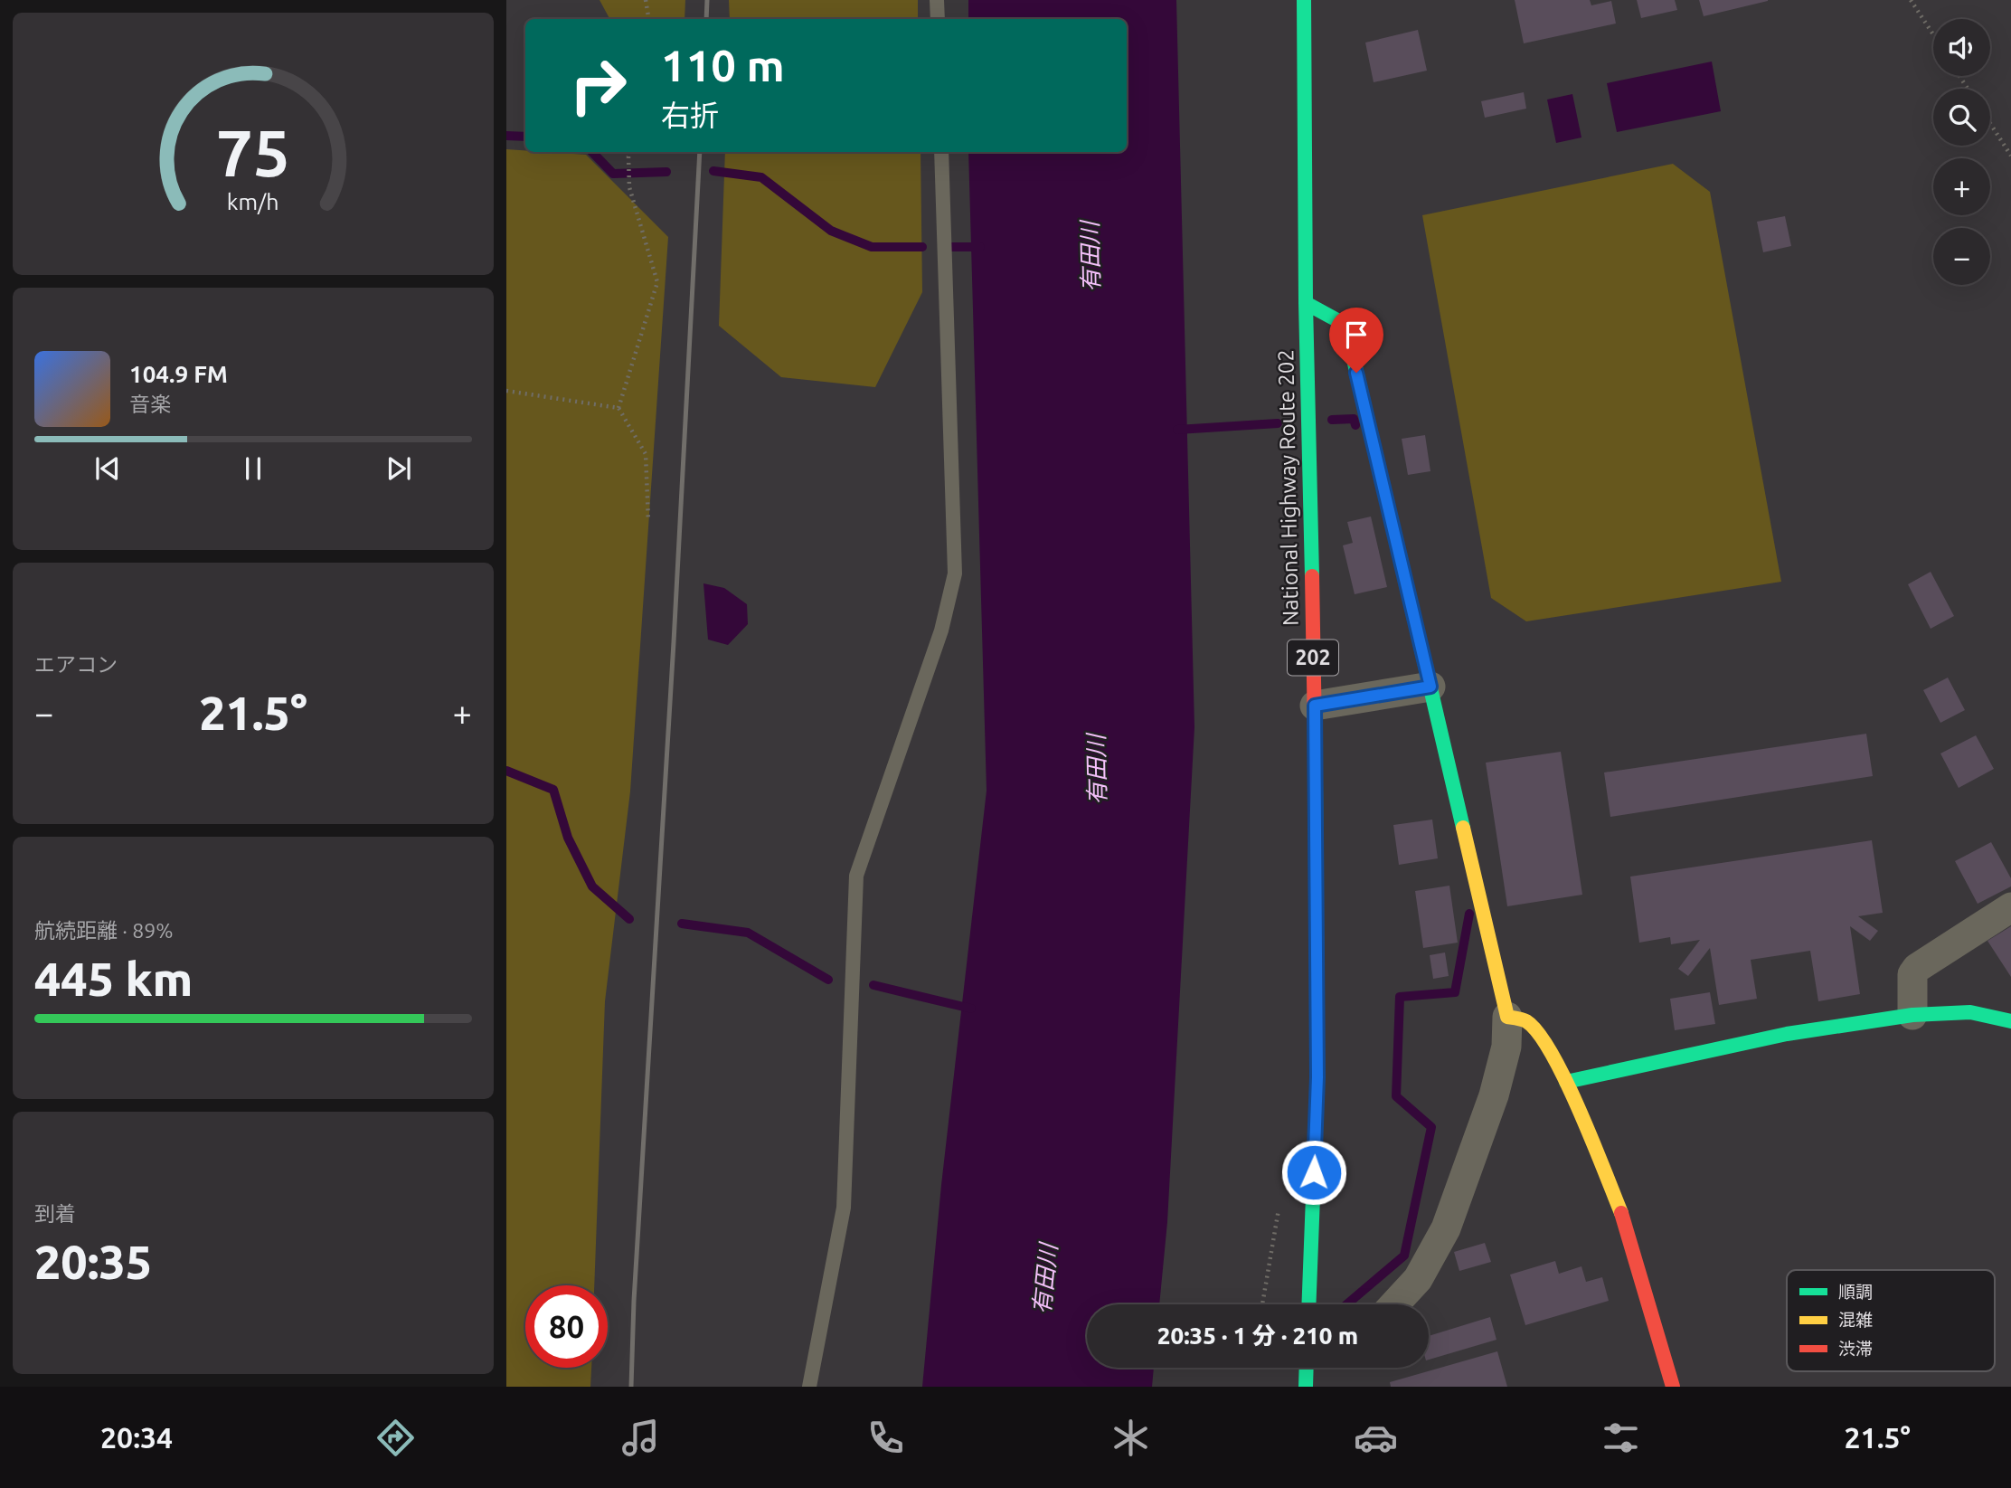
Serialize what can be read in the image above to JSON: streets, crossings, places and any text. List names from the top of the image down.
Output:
{
  "streets": {
    "main road": ["National Highway Route 202", "202"]
  },
  "water": ["有田川"],
  "legend": ["順調", "混雑", "渋滞"],
  "page": {
    "map_buttons": ["+", "−"],
    "turn": ["110 m", "右折"],
    "song": ["104.9 FM", "音楽"],
    "tile": [
      "エアコン",
      ["航続距離 · 89%", "445 km"],
      ["到着", "20:35"]
    ],
    "heat": ["−", "21.5°", "+"],
    "limit": "80",
    "trip": "20:35 · 1 分 · 210 m",
    "tabs": ["20:34", "21.5°"],
    "gauge": ["75", "km/h"]
  }
}
